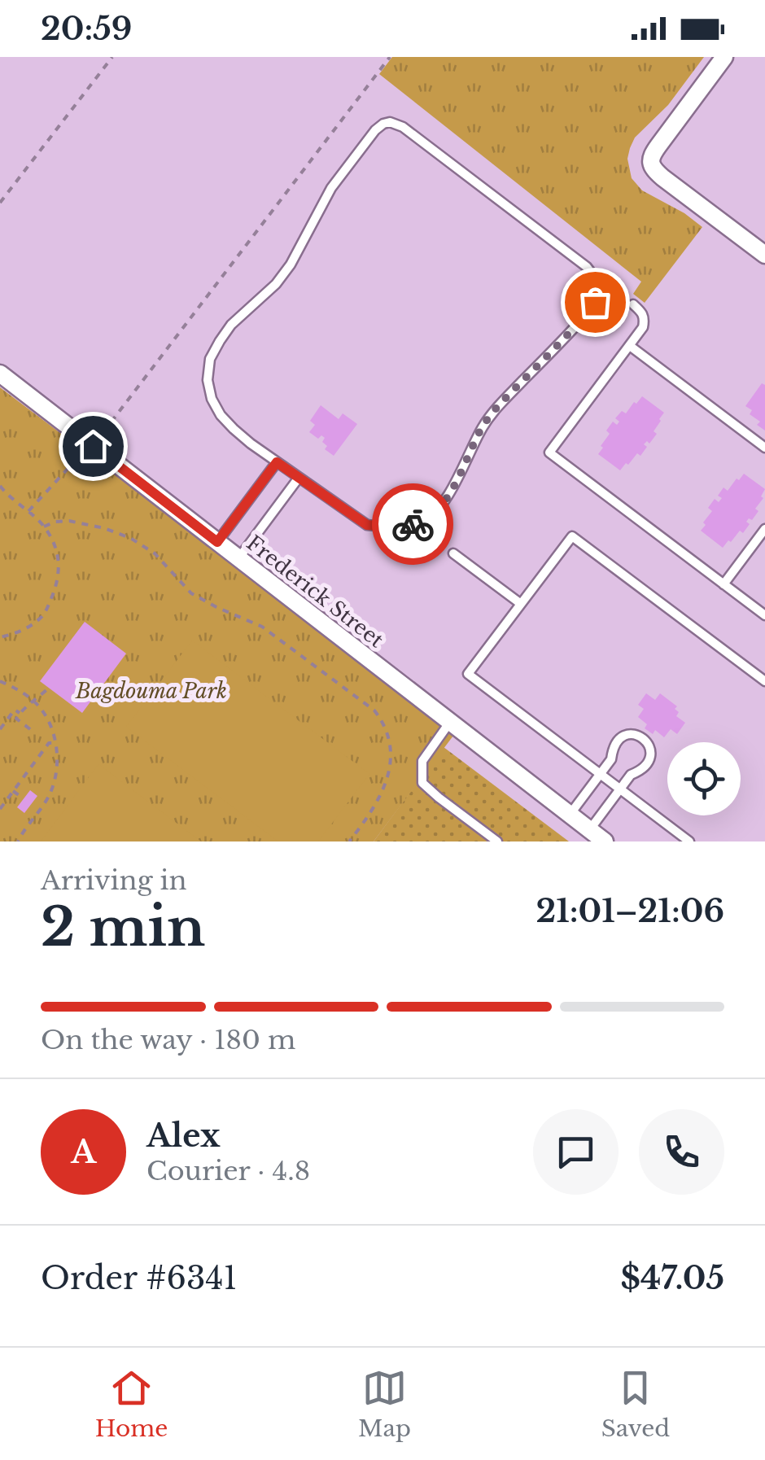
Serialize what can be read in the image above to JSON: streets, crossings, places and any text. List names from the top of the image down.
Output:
{
  "streets": {
    "street": ["Frederick Street"]
  },
  "parks": ["Bagdouma Park"],
  "page": {
    "status": "20:59",
    "heading": ["2 min", "Arriving in", "21:01–21:06"],
    "panel": [
      "Alex",
      "Courier · 4.8",
      "Order #6341",
      "$47.05"
    ],
    "bar": "On the way · 180 m",
    "round": "A",
    "tabs": ["Home", "Map", "Saved"]
  }
}
